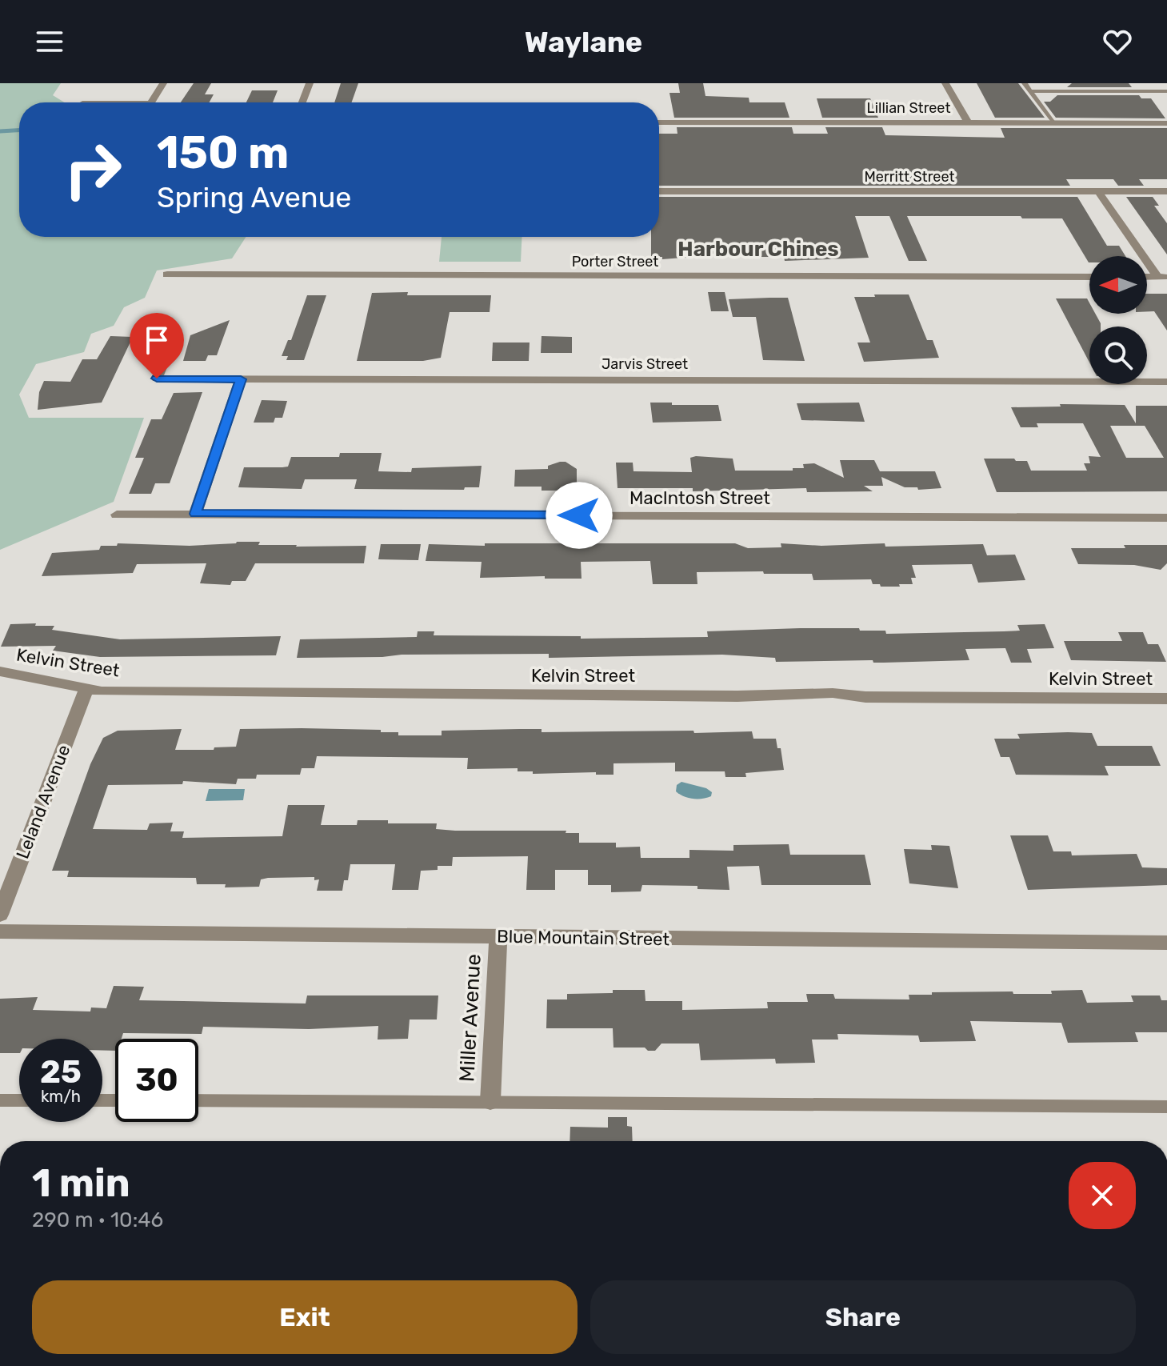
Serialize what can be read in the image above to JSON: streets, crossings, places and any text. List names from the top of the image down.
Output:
{
  "streets": {
    "street": [
      "Lillian Street",
      "Merritt Street",
      "Porter Street",
      "Jarvis Street",
      "MacIntosh Street",
      "Kelvin Street",
      "Leland Avenue",
      "Blue Mountain Street",
      "Miller Avenue"
    ]
  },
  "crossings": [
    ["Kelvin Street", "Leland Avenue"],
    ["Blue Mountain Street", "Miller Avenue"]
  ],
  "districts": ["Harbour Chines"],
  "north": "left",
  "page": {
    "header": "Waylane",
    "turn": ["150 m", "Spring Avenue"],
    "speed": "25 km/h",
    "limit": "30",
    "heading": ["1 min", "290 m · 10:46"],
    "buttons": ["Exit", "Share"]
  }
}
